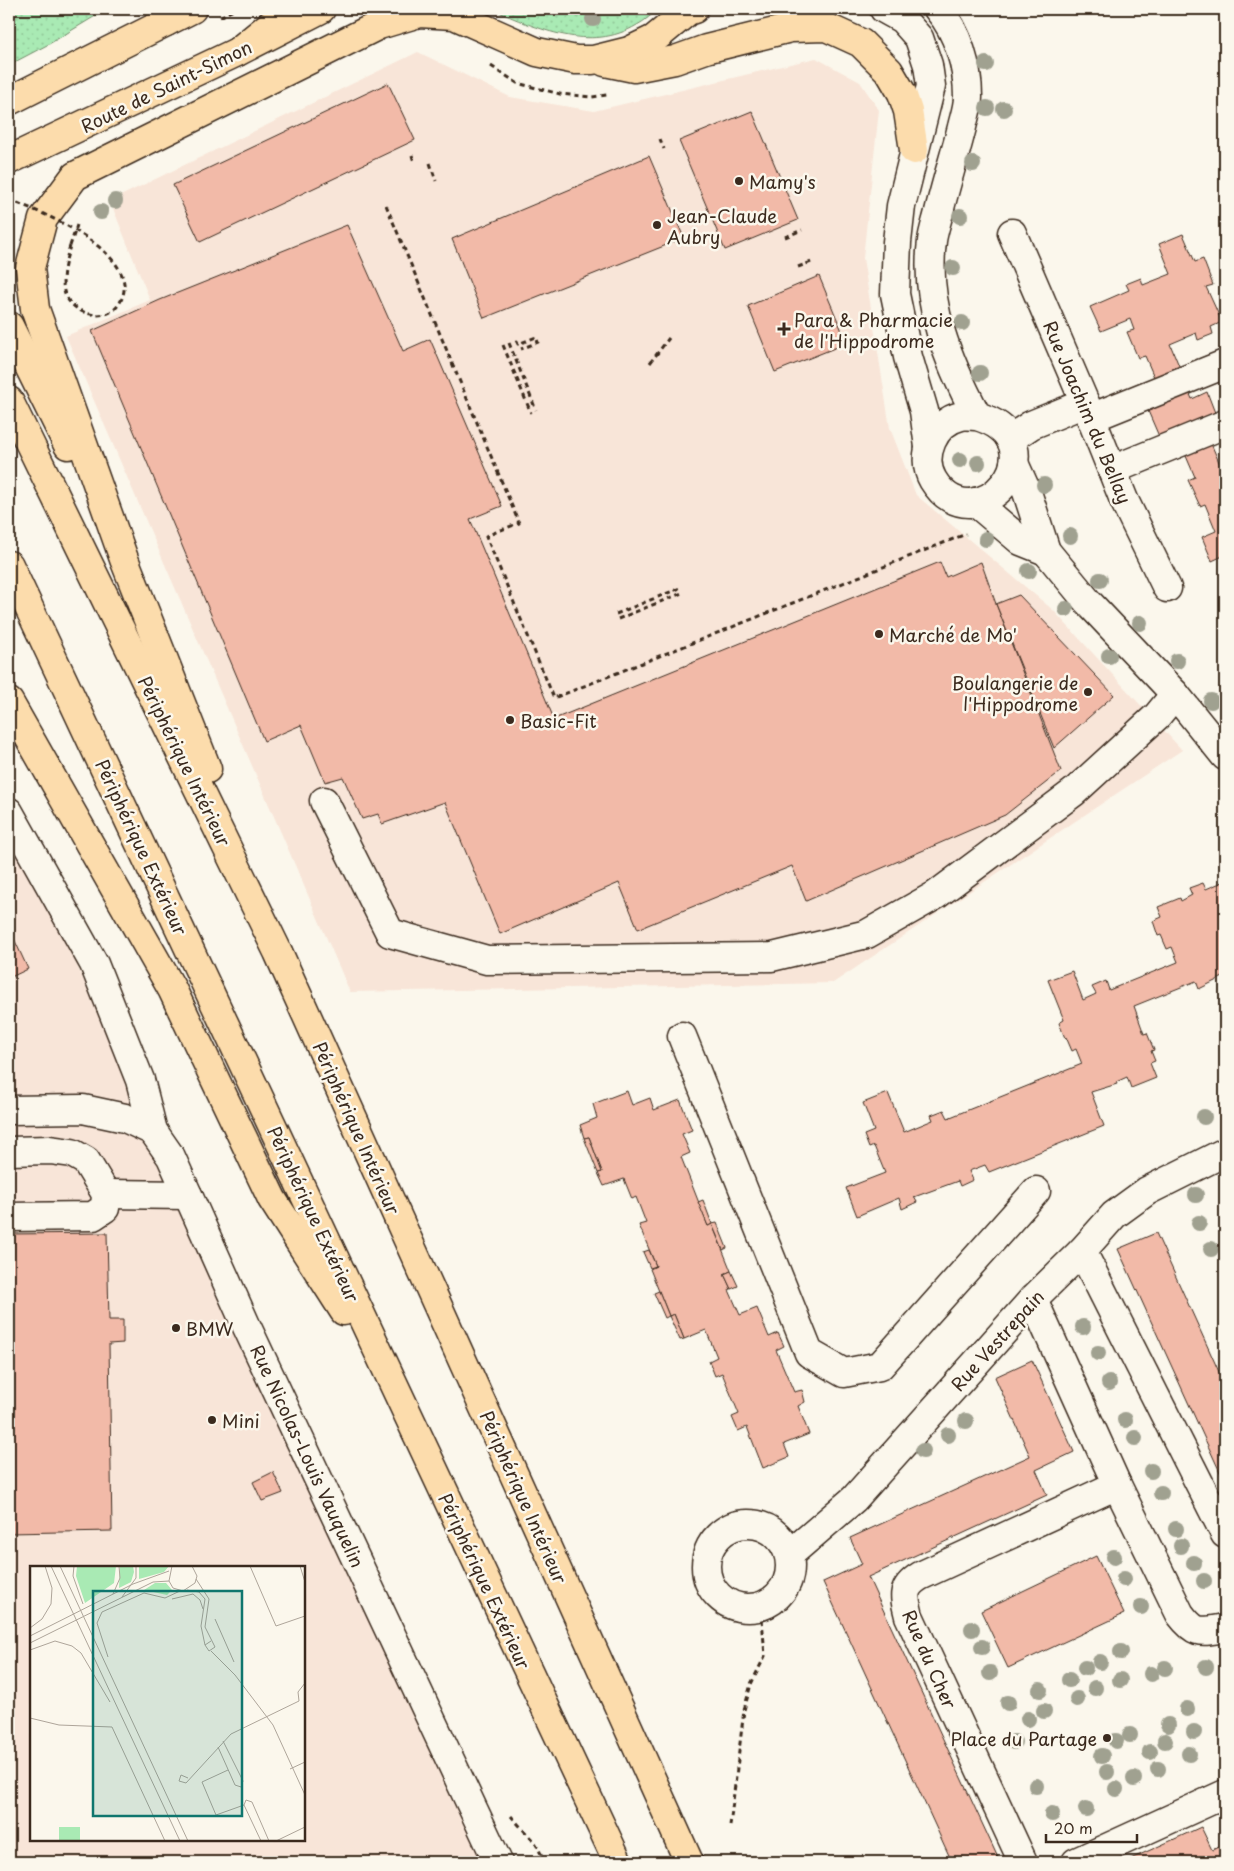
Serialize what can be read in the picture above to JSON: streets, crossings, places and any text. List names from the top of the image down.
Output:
{
  "streets": {
    "main road": ["Route de Saint-Simon", "Périphérique Intérieur", "Périphérique Extérieur"],
    "street": [
      "Rue Joachim du Bellay",
      "Rue Vestrepain",
      "Rue Nicolas-Louis Vauquelin",
      "Rue du Cher"
    ]
  },
  "places": {
    "other": [
      "Mamy's",
      "Jean-Claude Aubry",
      "Marché de Mo'",
      "Boulangerie de l'Hippodrome",
      "Basic-Fit",
      "BMW",
      "Mini",
      "Place du Partage"
    ],
    "health": ["Para & Pharmacie de l'Hippodrome"]
  },
  "scale_bar": "20 m"
}
